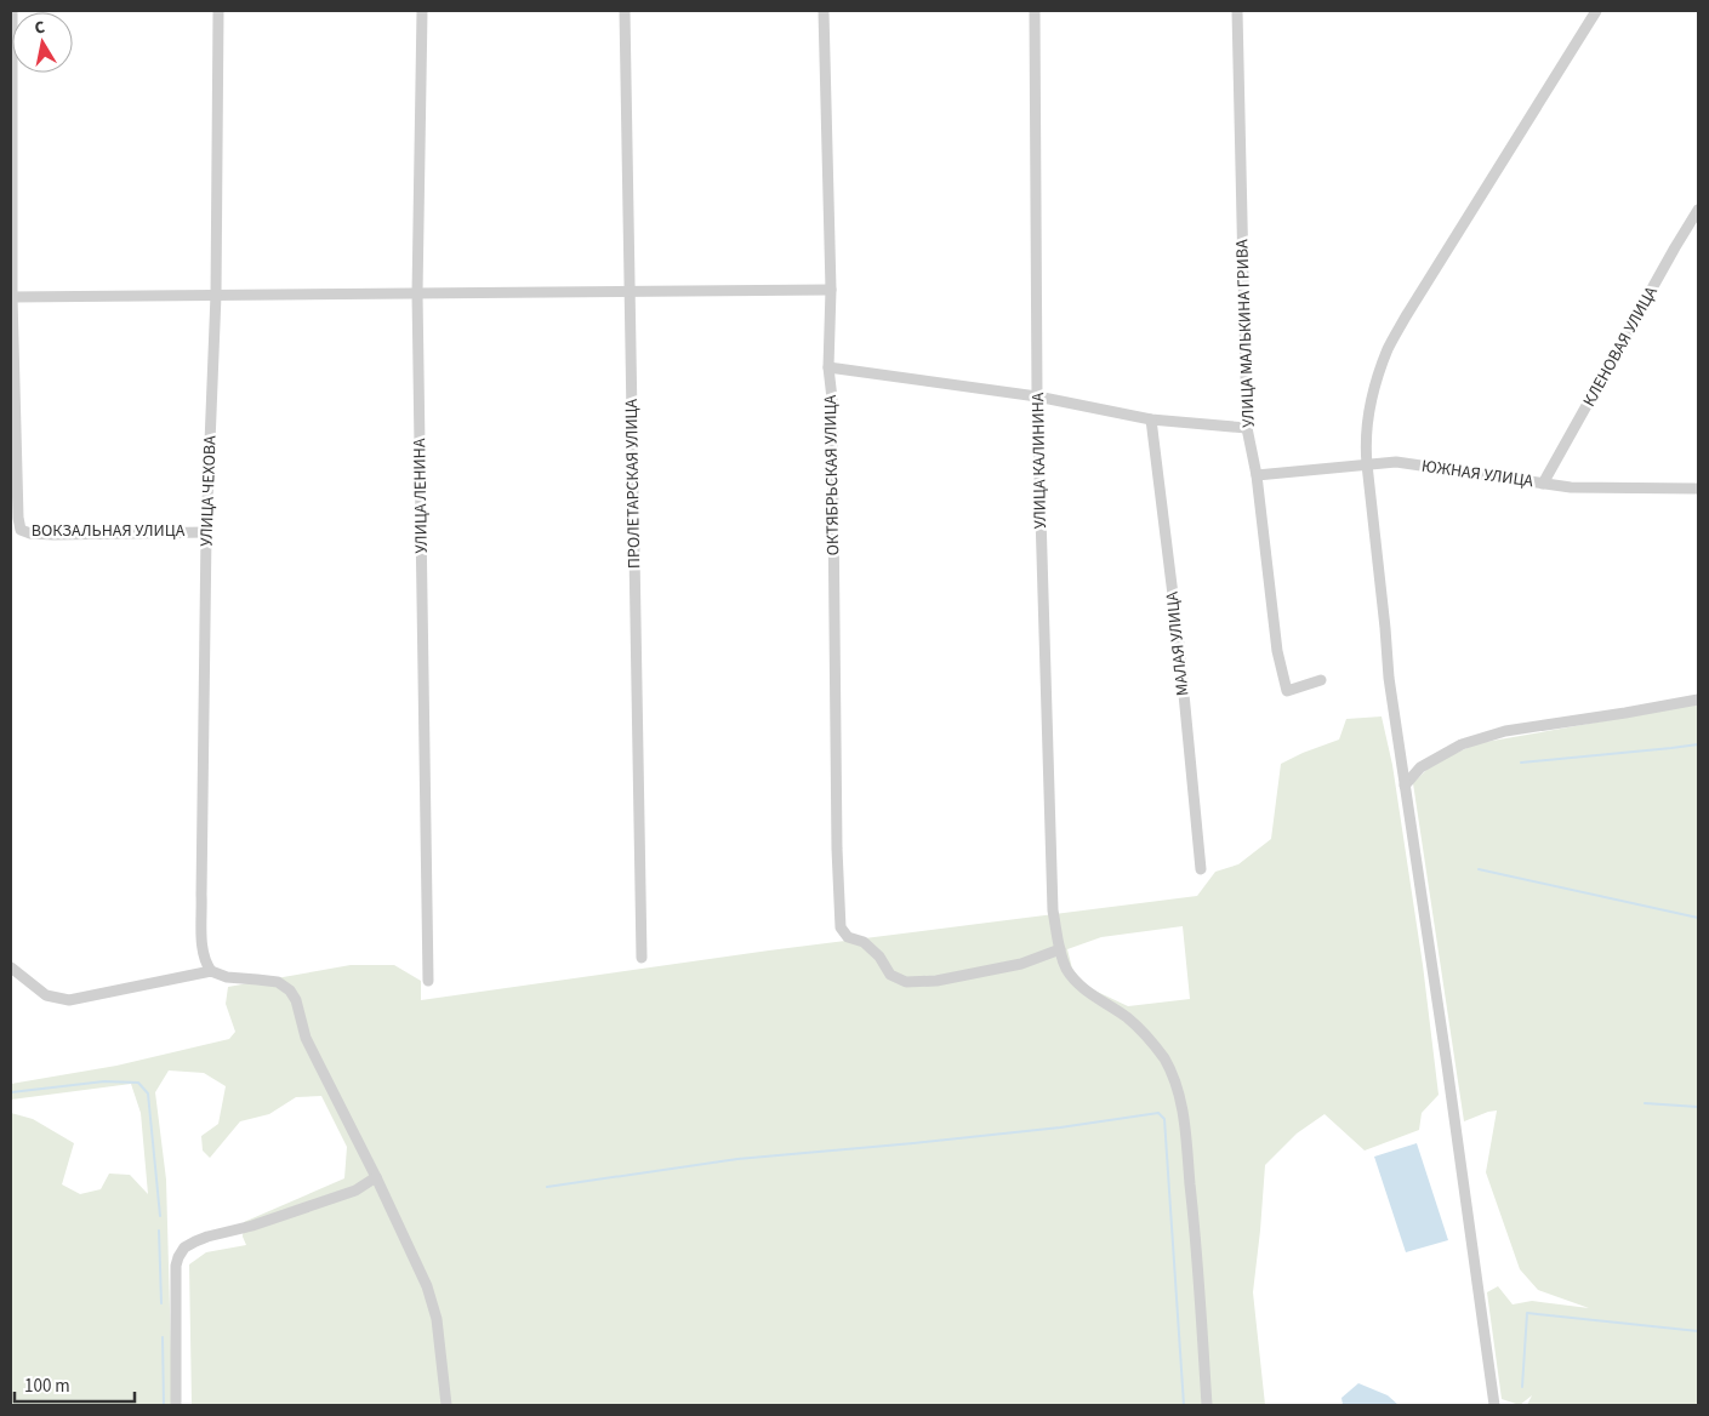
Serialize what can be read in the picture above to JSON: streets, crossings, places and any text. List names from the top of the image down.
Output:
{
  "streets": {
    "street": [
      "УЛИЦА МАЛЬКИНА ГРИВА",
      "КЛЕНОВАЯ УЛИЦА",
      "УЛИЦА КАЛИНИНА",
      "ЮЖНАЯ УЛИЦА",
      "ОКТЯБРЬСКАЯ УЛИЦА",
      "ПРОЛЕТАРСКАЯ УЛИЦА",
      "УЛИЦА ЧЕХОВА",
      "УЛИЦА ЛЕНИНА",
      "ВОКЗАЛЬНАЯ УЛИЦА",
      "МАЛАЯ УЛИЦА"
    ]
  },
  "crossings": [
    ["УЛИЦА МАЛЬКИНА ГРИВА", "ЮЖНАЯ УЛИЦА"],
    ["КЛЕНОВАЯ УЛИЦА", "ЮЖНАЯ УЛИЦА"],
    ["УЛИЦА КАЛИНИНА", "ОКТЯБРЬСКАЯ УЛИЦА"],
    ["УЛИЦА ЧЕХОВА", "ВОКЗАЛЬНАЯ УЛИЦА"]
  ],
  "scale_bar": "100 m",
  "north": "top"
}
